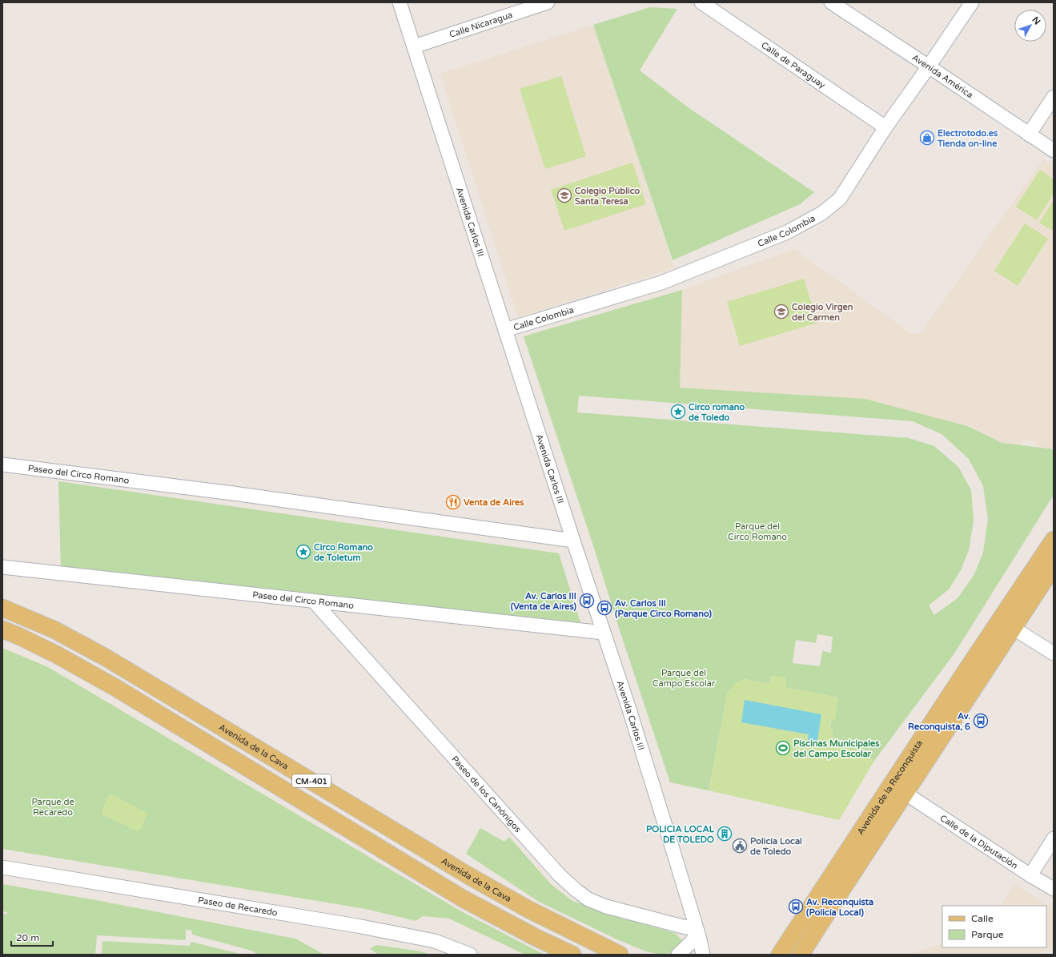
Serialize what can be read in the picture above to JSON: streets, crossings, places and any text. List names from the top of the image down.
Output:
{
  "streets": {
    "main road": ["Avenida de la Cava", "CM-401", "Avenida de la Reconquista"],
    "street": [
      "Calle Nicaragua",
      "Calle de Paraguay",
      "Avenida América",
      "Avenida Carlos III",
      "Calle Colombia",
      "Paseo del Circo Romano",
      "Paseo de los Canónigos",
      "Calle de la Diputación",
      "Paseo de Recaredo"
    ]
  },
  "crossings": [
    ["Calle Nicaragua", "Avenida Carlos III"],
    ["Calle de Paraguay", "Calle Colombia"],
    ["Avenida América", "Calle Colombia"],
    ["Avenida Carlos III", "Calle Colombia"],
    ["Avenida Carlos III", "Paseo del Circo Romano"],
    ["Avenida Carlos III", "Paseo de los Canónigos"],
    ["Paseo del Circo Romano", "Paseo de los Canónigos"],
    ["Avenida de la Reconquista", "Calle de la Diputación"]
  ],
  "parks": ["Parque del Circo Romano", "Parque del Campo Escolar", "Parque de Recaredo"],
  "places": {
    "shop": ["Electrotodo.es Tienda on-line"],
    "school or university": ["Colegio Público Santa Teresa", "Colegio Virgen del Carmen"],
    "place": ["Circo romano de Toledo", "Circo Romano de Toletum"],
    "restaurant": ["Venta de Aires"],
    "bus stop": [
      "Av. Carlos III (Venta de Aires)",
      "Av. Carlos III (Parque Circo Romano)",
      "Av. Reconquista, 6",
      "Av. Reconquista (Policía Local)"
    ],
    "sports": ["Piscinas Municipales del Campo Escolar"],
    "building": ["POLICIA LOCAL DE TOLEDO"],
    "public building": ["Policía Local de Toledo"]
  },
  "legend": ["Calle", "Parque"],
  "scale_bar": "20 m",
  "north": "top right"
}
